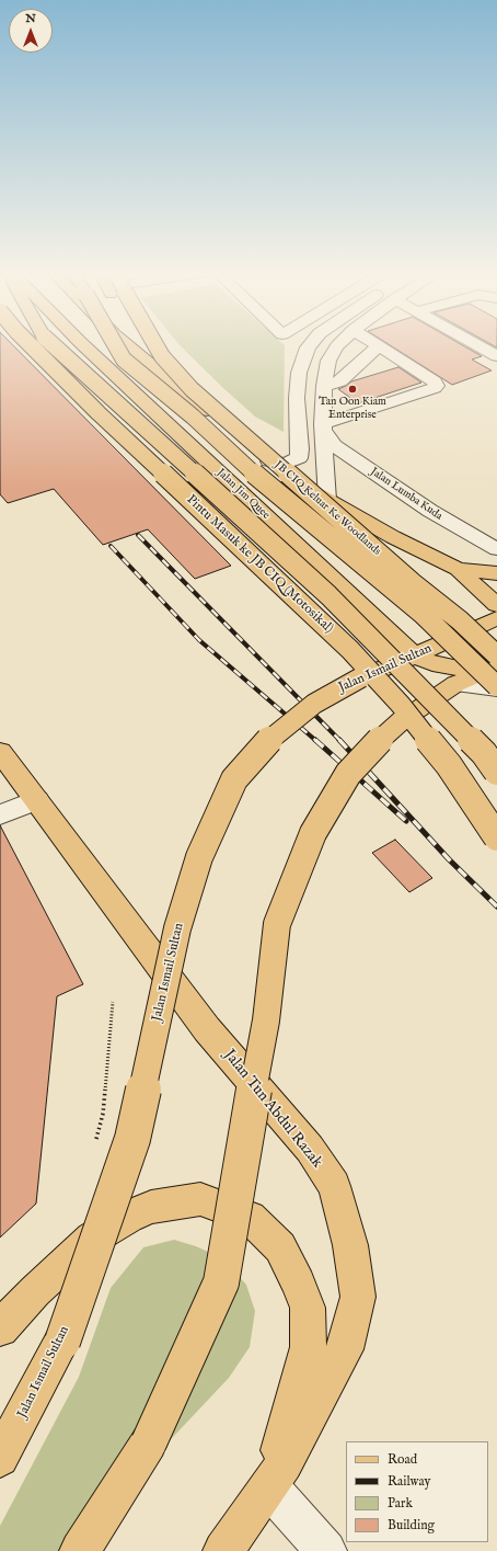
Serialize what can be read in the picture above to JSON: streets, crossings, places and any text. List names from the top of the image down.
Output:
{
  "streets": {
    "main road": [
      "Jalan Jim Quee",
      "JB CIQ Keluar Ke Woodlands",
      "Pintu Masuk ke JB CIQ (Motosikal)",
      "Jalan Ismail Sultan",
      "Jalan Tun Abdul Razak"
    ],
    "street": ["Jalan Lumba Kuda"]
  },
  "crossings": [
    ["Jalan Jim Quee", "Jalan Ismail Sultan"]
  ],
  "places": ["Tan Oon Kiam Enterprise"],
  "legend": [
    "Road",
    "Railway",
    "Park",
    "Building"
  ],
  "north": "top"
}
